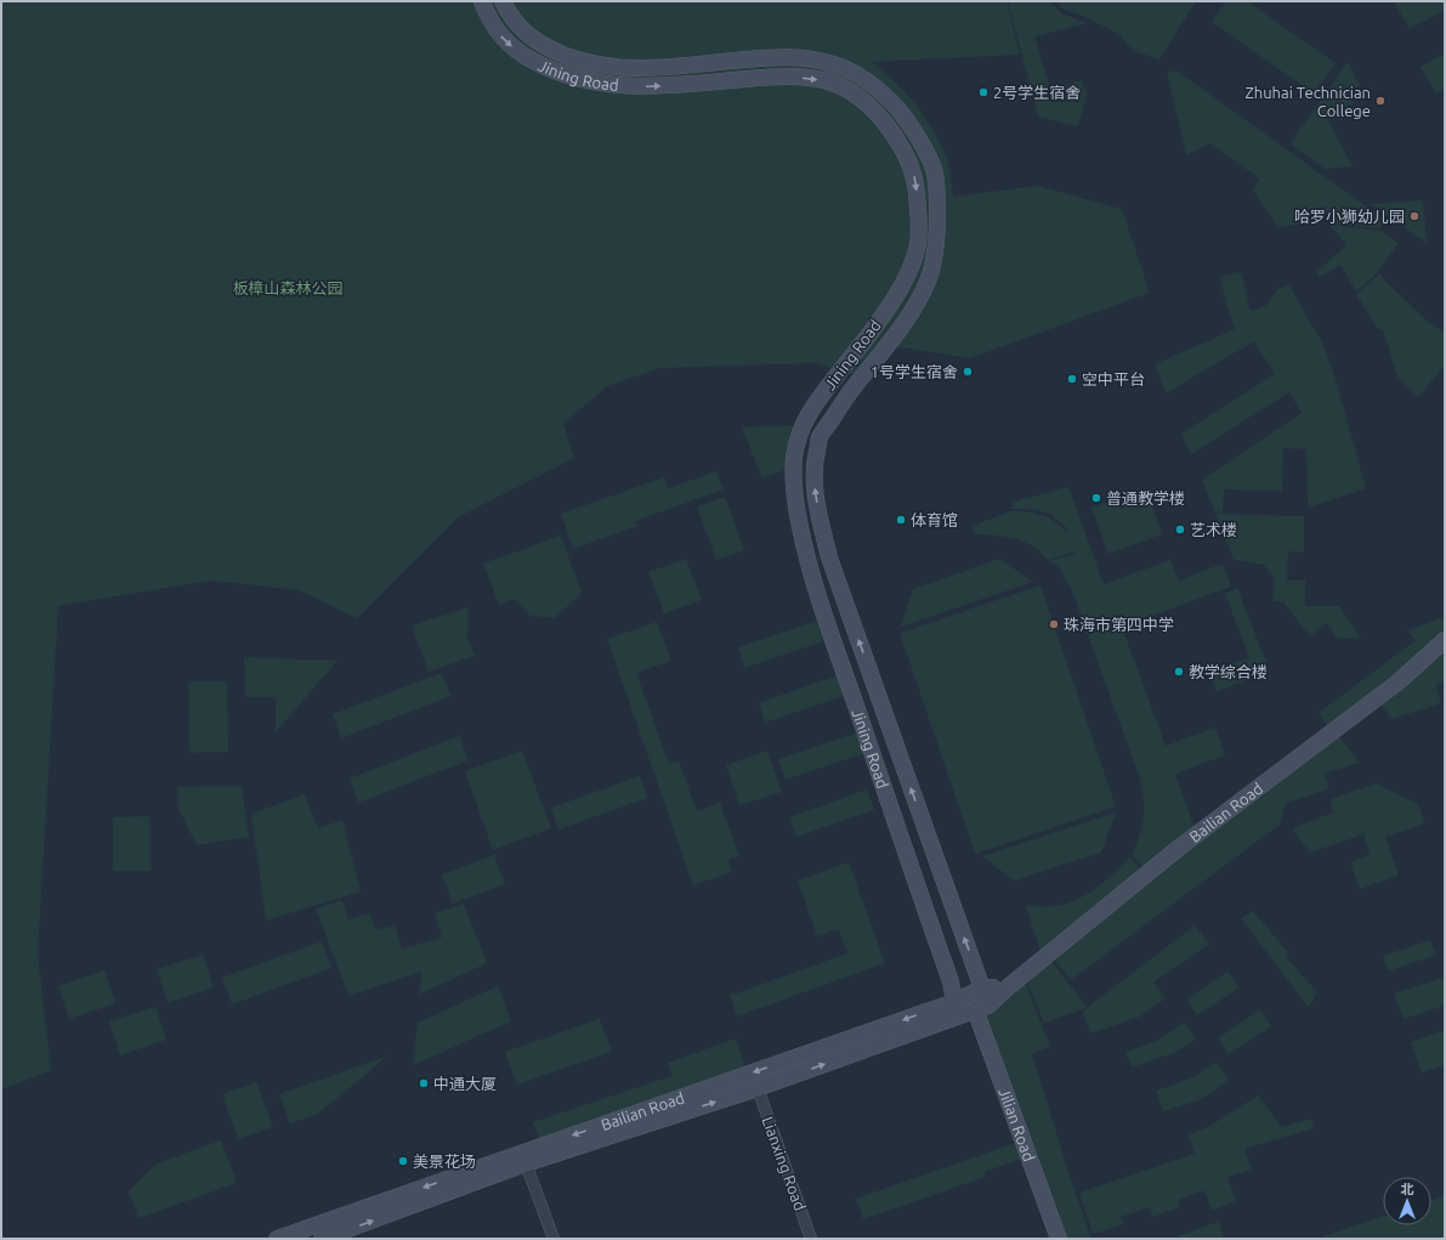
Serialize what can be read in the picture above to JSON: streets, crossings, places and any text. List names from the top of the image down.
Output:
{
  "streets": {
    "main road": ["Jining Road", "Bailian Road", "Jilian Road"],
    "street": ["Lianxing Road"]
  },
  "crossings": [
    ["Jining Road", "Bailian Road"],
    ["Bailian Road", "Jilian Road"],
    ["Bailian Road", "Lianxing Road"]
  ],
  "parks": ["板樟山森林公园"],
  "places": [
    "2号学生宿舍",
    "Zhuhai Technician College",
    "哈罗小狮幼儿园",
    "1号学生宿舍",
    "空中平台",
    "普通教学楼",
    "体育馆",
    "艺术楼",
    "珠海市第四中学",
    "教学综合楼",
    "中通大厦",
    "美景花场"
  ],
  "north": "top"
}
